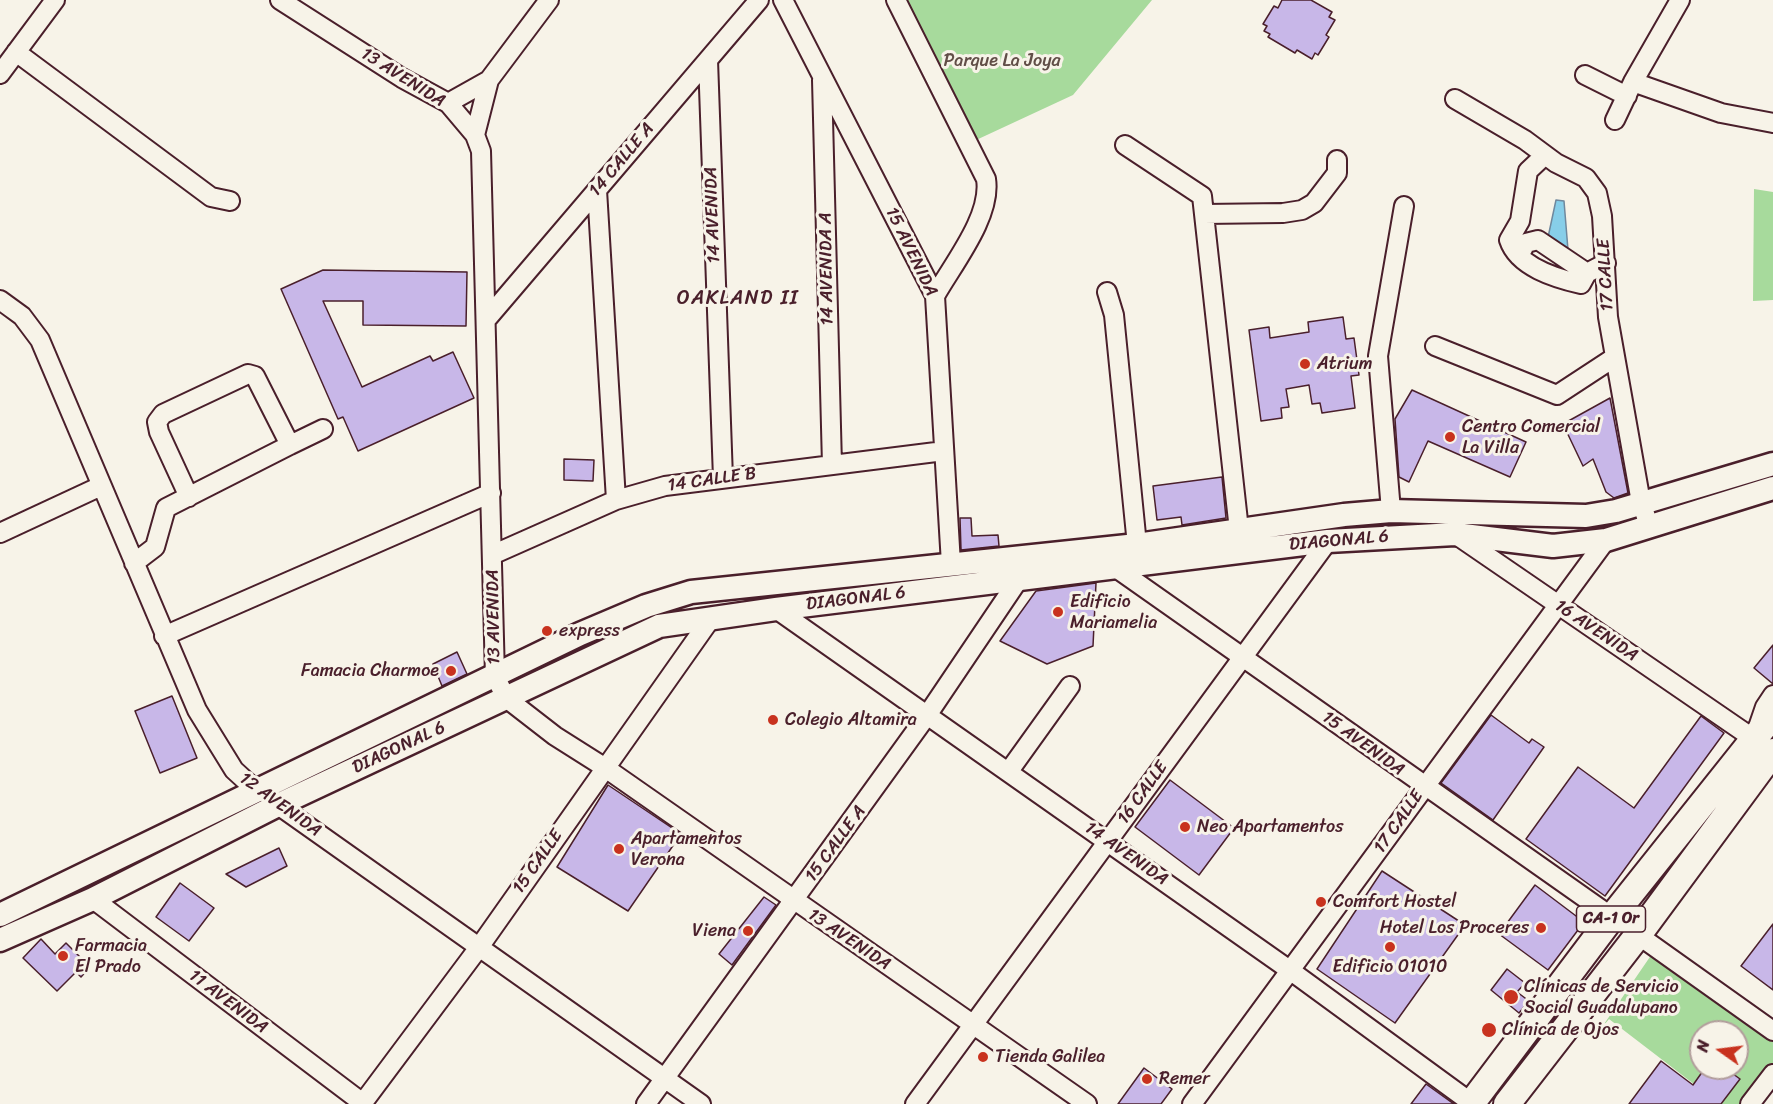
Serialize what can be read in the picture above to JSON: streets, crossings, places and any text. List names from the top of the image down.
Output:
{
  "streets": {
    "highway": ["CA-1 Or"],
    "main road": ["DIAGONAL 6", "12 AVENIDA"],
    "street": [
      "13 AVENIDA",
      "14 CALLE A",
      "14 AVENIDA",
      "15 AVENIDA",
      "14 AVENIDA A",
      "17 CALLE",
      "14 CALLE B",
      "16 AVENIDA",
      "16 CALLE",
      "15 CALLE A",
      "15 CALLE",
      "11 AVENIDA"
    ]
  },
  "crossings": [
    ["13 AVENIDA", "14 CALLE A"],
    ["13 AVENIDA", "14 CALLE B"],
    ["13 AVENIDA", "DIAGONAL 6"],
    ["13 AVENIDA", "16 CALLE"],
    ["13 AVENIDA", "15 CALLE A"],
    ["13 AVENIDA", "15 CALLE"],
    ["14 CALLE A", "14 AVENIDA"],
    ["14 AVENIDA", "17 CALLE"],
    ["14 AVENIDA", "14 CALLE B"],
    ["14 AVENIDA", "DIAGONAL 6"],
    ["14 AVENIDA", "16 CALLE"],
    ["14 AVENIDA", "15 CALLE A"],
    ["14 AVENIDA", "CA-1 Or"],
    ["15 AVENIDA", "14 AVENIDA A"],
    ["15 AVENIDA", "17 CALLE"],
    ["15 AVENIDA", "14 CALLE B"],
    ["15 AVENIDA", "DIAGONAL 6"],
    ["15 AVENIDA", "16 CALLE"],
    ["15 AVENIDA", "CA-1 Or"],
    ["14 AVENIDA A", "14 CALLE B"],
    ["17 CALLE", "DIAGONAL 6"],
    ["17 CALLE", "16 AVENIDA"],
    ["DIAGONAL 6", "16 AVENIDA"],
    ["DIAGONAL 6", "16 CALLE"],
    ["DIAGONAL 6", "12 AVENIDA"],
    ["DIAGONAL 6", "15 CALLE A"],
    ["DIAGONAL 6", "15 CALLE"],
    ["DIAGONAL 6", "11 AVENIDA"],
    ["16 AVENIDA", "CA-1 Or"],
    ["12 AVENIDA", "15 CALLE A"],
    ["12 AVENIDA", "15 CALLE"],
    ["15 CALLE", "11 AVENIDA"]
  ],
  "districts": ["OAKLAND II"],
  "parks": ["Parque La Joya"],
  "places": [
    "Atrium",
    "Centro Comercial La Villa",
    "Edificio Mariamelia",
    "express",
    "Famacia Charmoe",
    "Colegio Altamira",
    "Neo Apartamentos",
    "Apartamentos Verona",
    "Comfort Hostel",
    "Hotel Los Proceres",
    "Viena",
    "Edificio 01010",
    "Farmacia El Prado",
    "Clínicas de Servicio Social Guadalupano",
    "Clínica de Ojos",
    "Tienda Galilea",
    "Remer"
  ],
  "north": "left"
}
